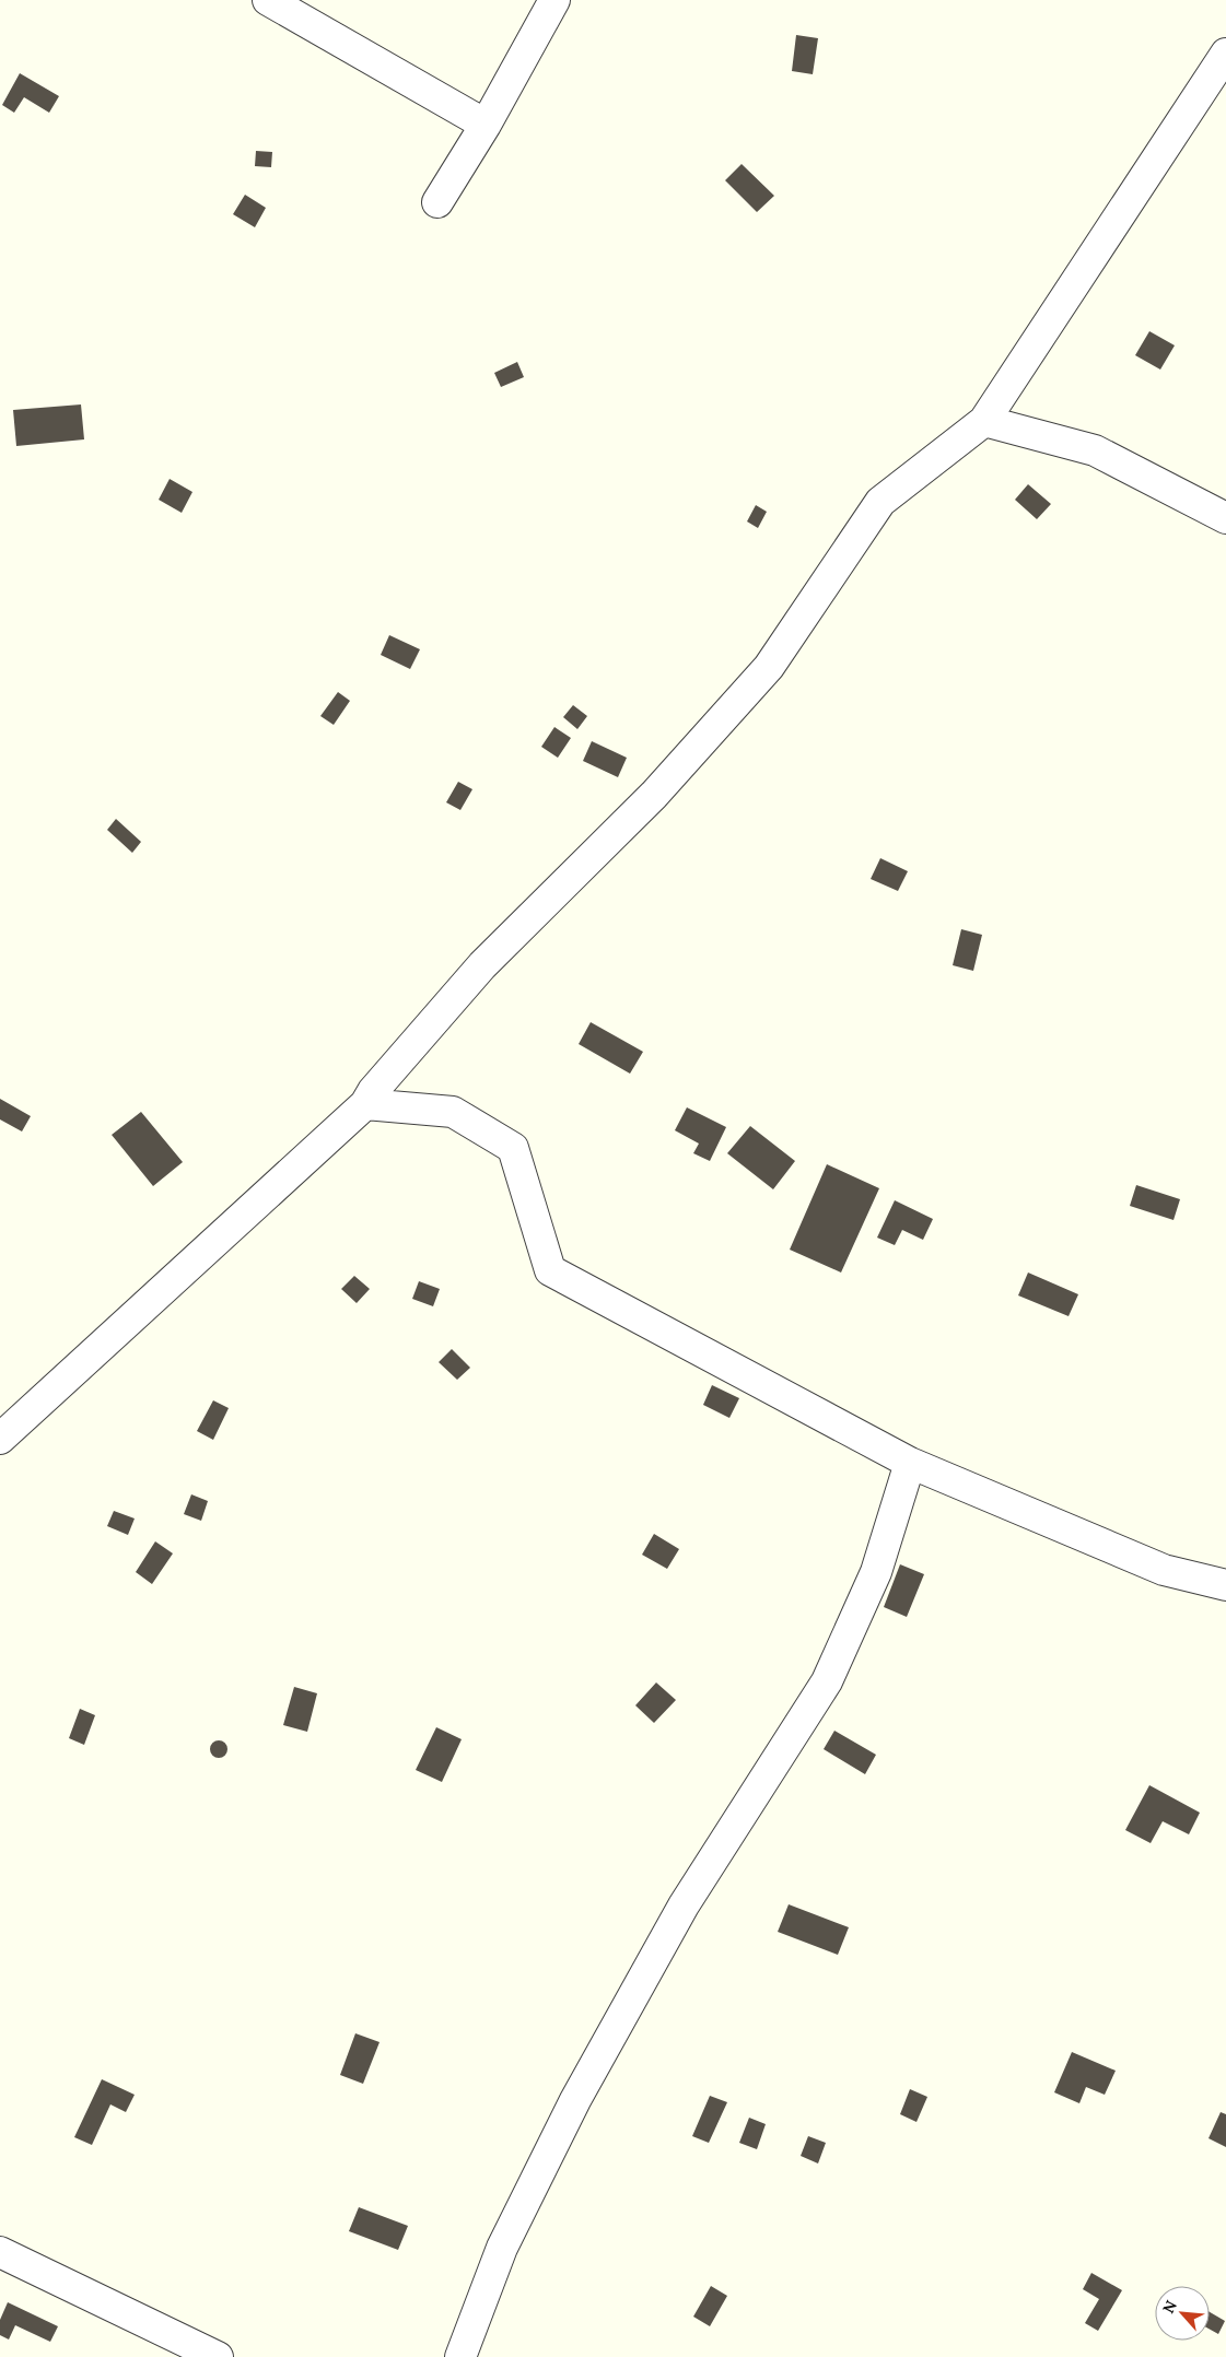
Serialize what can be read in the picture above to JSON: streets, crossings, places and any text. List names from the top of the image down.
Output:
{
  "north": "top left"
}
